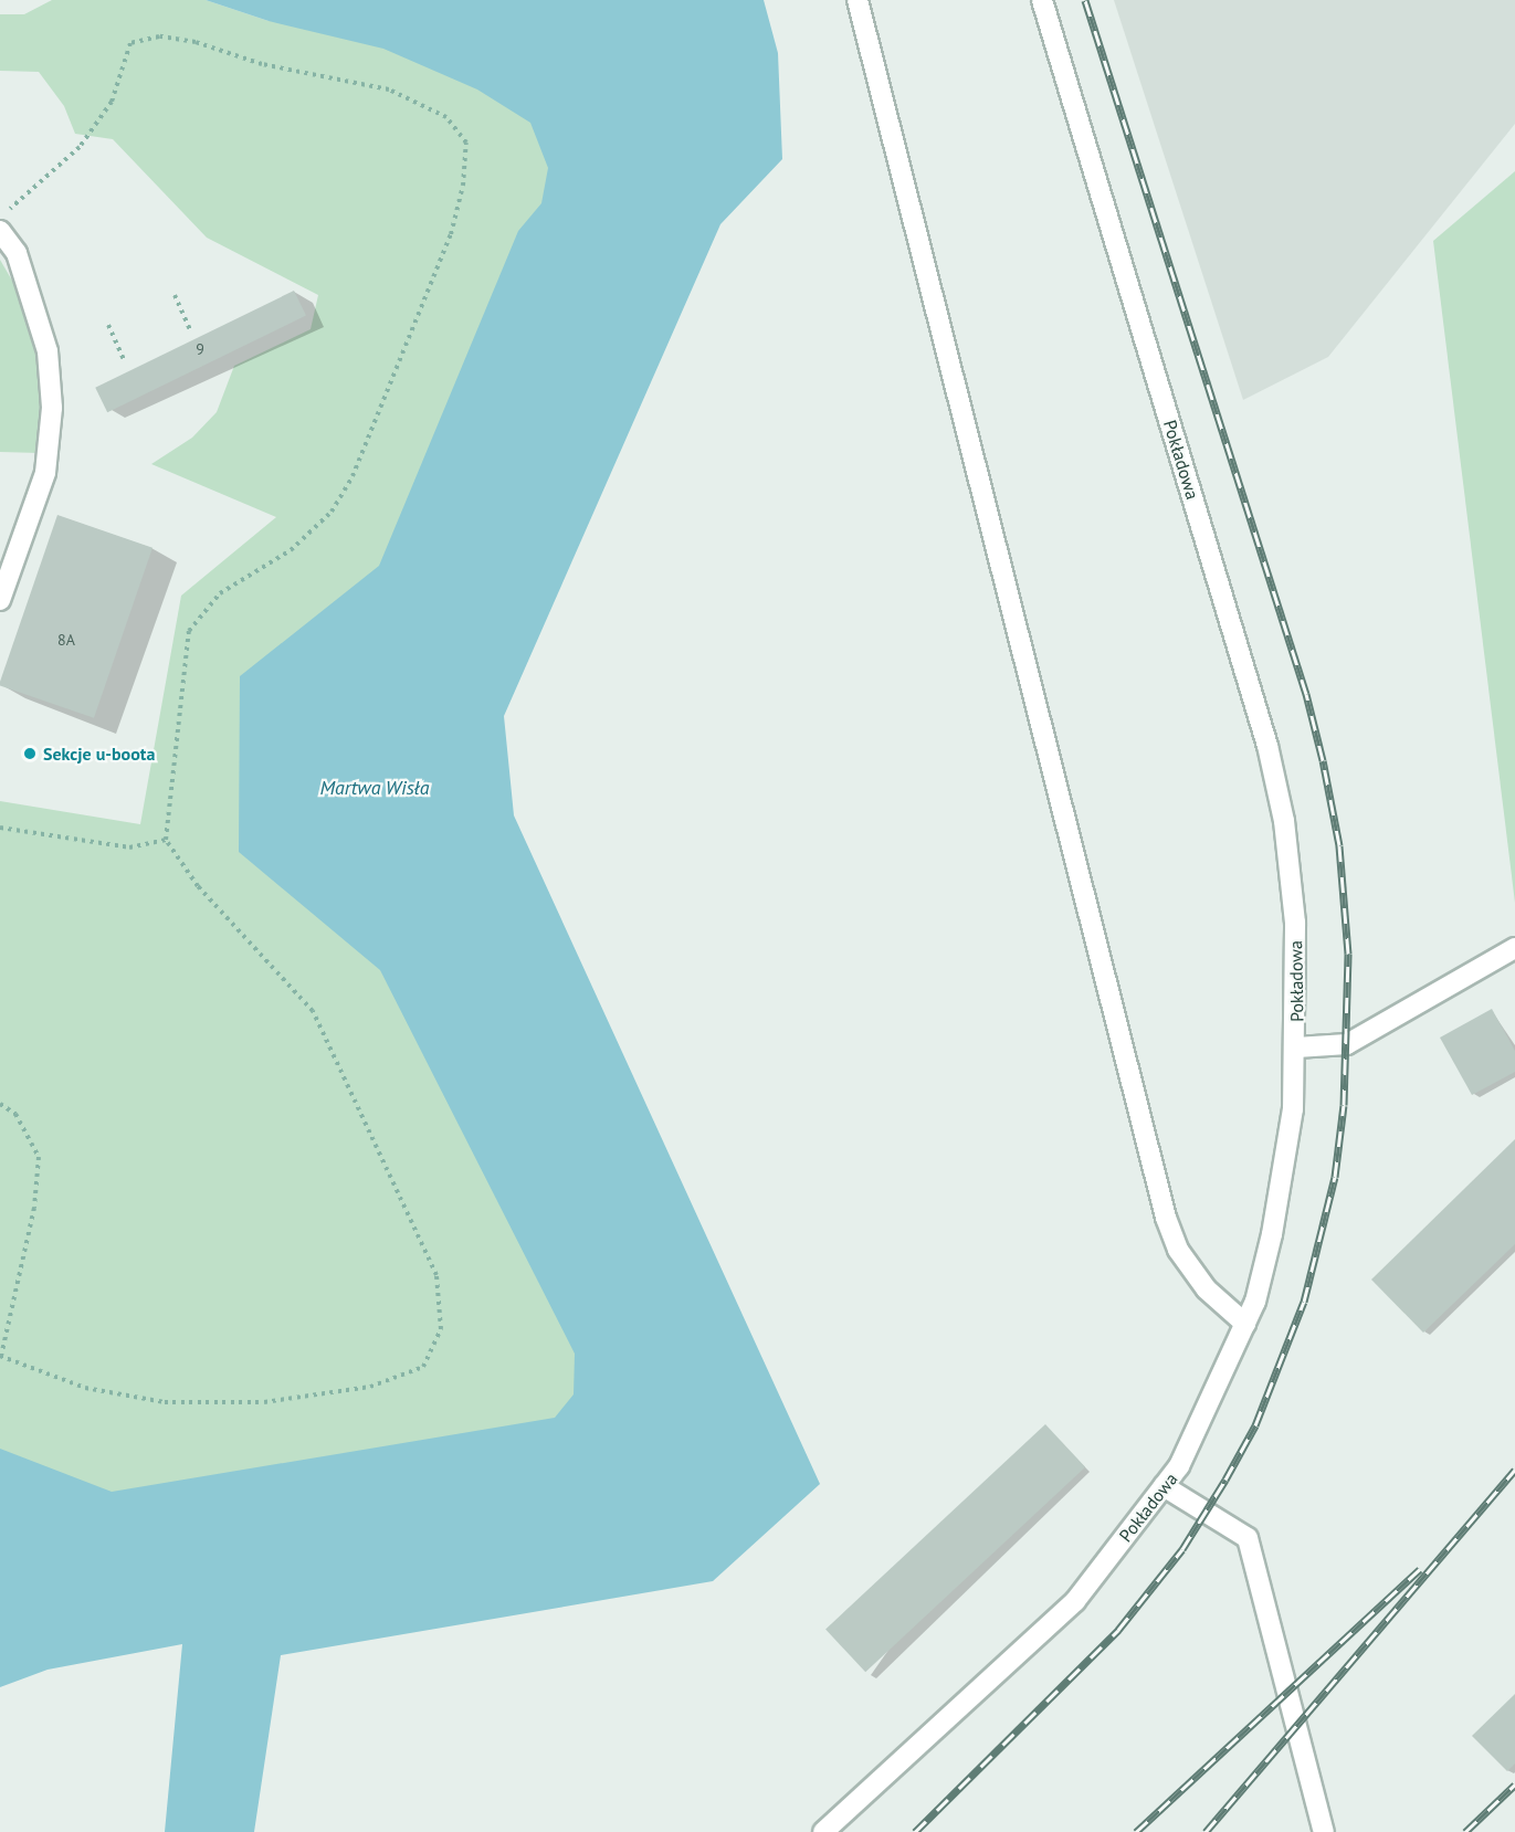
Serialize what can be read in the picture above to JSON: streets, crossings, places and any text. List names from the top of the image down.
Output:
{
  "streets": {
    "street": ["Pokładowa"]
  },
  "water": ["Martwa Wisła"],
  "places": ["Sekcje u-boota"],
  "house_numbers": ["9", "8A"]
}
